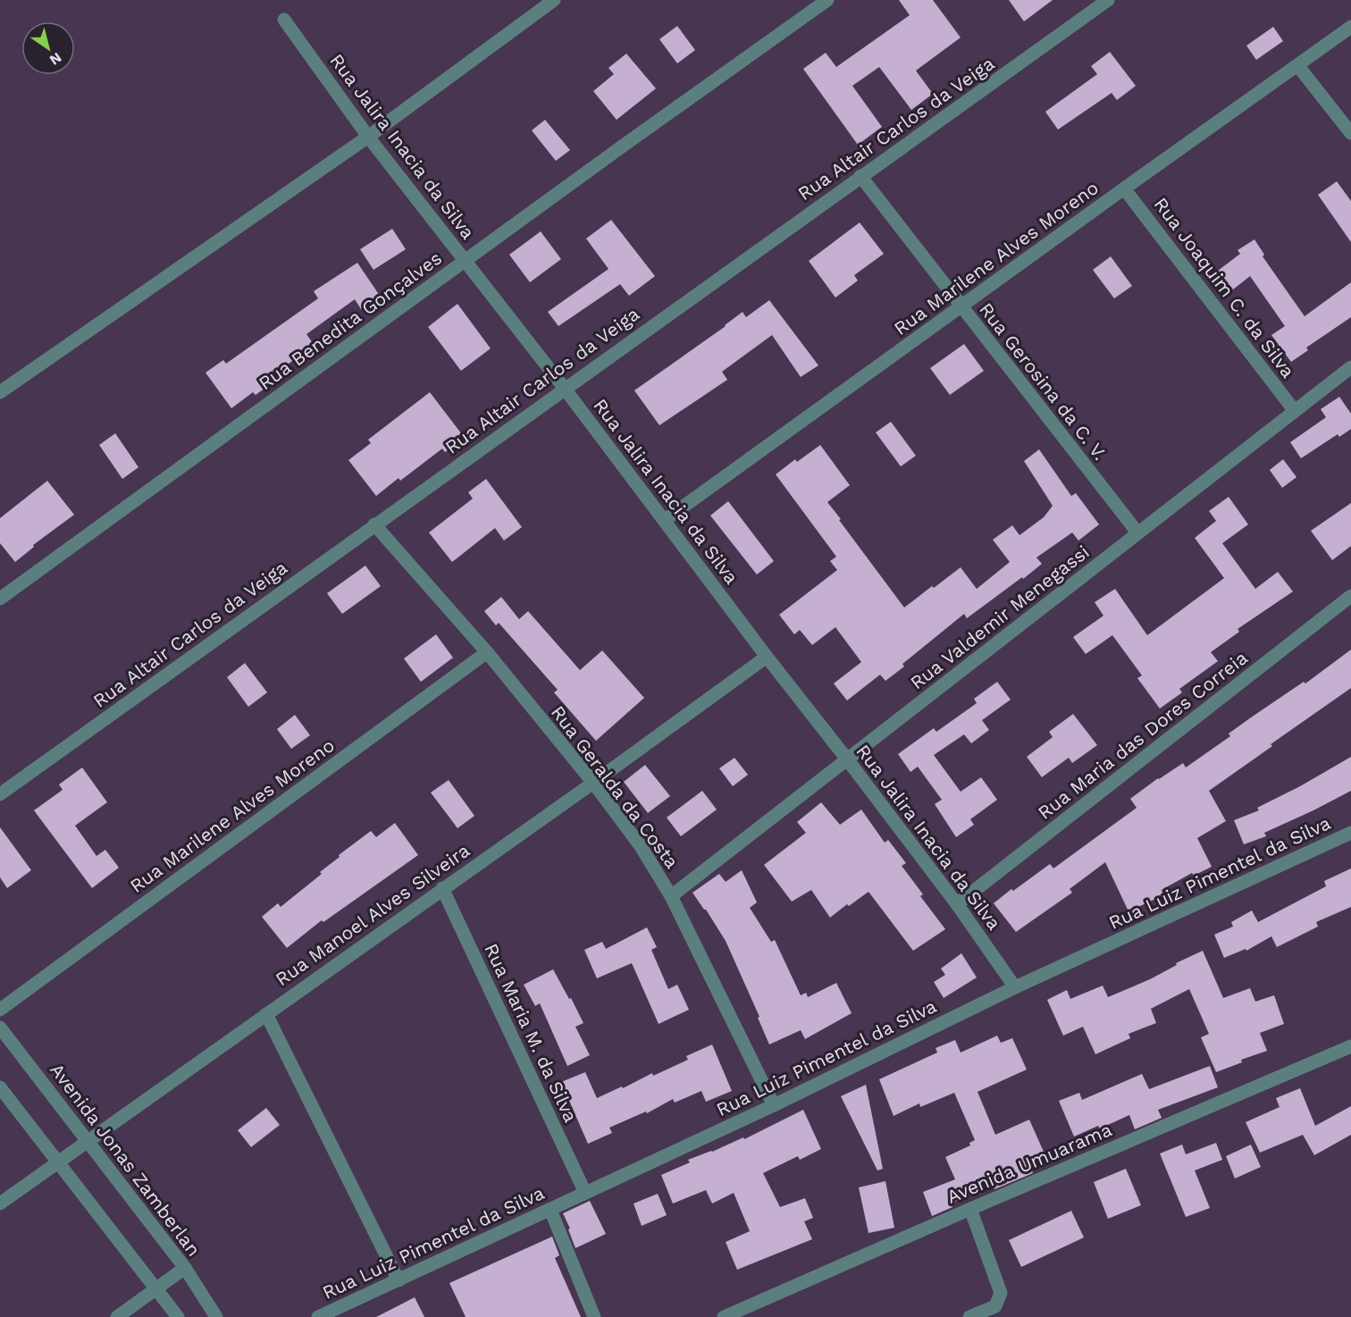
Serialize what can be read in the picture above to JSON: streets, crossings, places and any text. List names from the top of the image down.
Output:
{
  "streets": {
    "street": [
      "Rua Altair Carlos da Veiga",
      "Rua Jalira Inacia da Silva",
      "Rua Marilene Alves Moreno",
      "Rua Joaquim C. da Silva",
      "Rua Benedita Gonçalves",
      "Rua Gerosina da C. V.",
      "Rua Valdemir Menegassi",
      "Rua Maria das Dores Correia",
      "Rua Geralda da Costa",
      "Rua Luiz Pimentel da Silva",
      "Rua Manoel Alves Silveira",
      "Rua Maria M. da Silva",
      "Avenida Jonas Zamberlan",
      "Avenida Umuarama"
    ]
  },
  "crossings": [
    ["Rua Altair Carlos da Veiga", "Rua Jalira Inacia da Silva"],
    ["Rua Altair Carlos da Veiga", "Rua Gerosina da C. V."],
    ["Rua Altair Carlos da Veiga", "Rua Geralda da Costa"],
    ["Rua Jalira Inacia da Silva", "Rua Marilene Alves Moreno"],
    ["Rua Jalira Inacia da Silva", "Rua Benedita Gonçalves"],
    ["Rua Jalira Inacia da Silva", "Rua Valdemir Menegassi"],
    ["Rua Jalira Inacia da Silva", "Rua Maria das Dores Correia"],
    ["Rua Jalira Inacia da Silva", "Rua Luiz Pimentel da Silva"],
    ["Rua Jalira Inacia da Silva", "Rua Manoel Alves Silveira"],
    ["Rua Marilene Alves Moreno", "Rua Joaquim C. da Silva"],
    ["Rua Marilene Alves Moreno", "Rua Gerosina da C. V."],
    ["Rua Marilene Alves Moreno", "Rua Geralda da Costa"],
    ["Rua Joaquim C. da Silva", "Rua Valdemir Menegassi"],
    ["Rua Gerosina da C. V.", "Rua Valdemir Menegassi"],
    ["Rua Valdemir Menegassi", "Rua Geralda da Costa"],
    ["Rua Geralda da Costa", "Rua Luiz Pimentel da Silva"],
    ["Rua Geralda da Costa", "Rua Manoel Alves Silveira"],
    ["Rua Luiz Pimentel da Silva", "Rua Maria M. da Silva"],
    ["Rua Manoel Alves Silveira", "Rua Maria M. da Silva"],
    ["Rua Manoel Alves Silveira", "Avenida Jonas Zamberlan"]
  ],
  "north": "bottom right"
}
